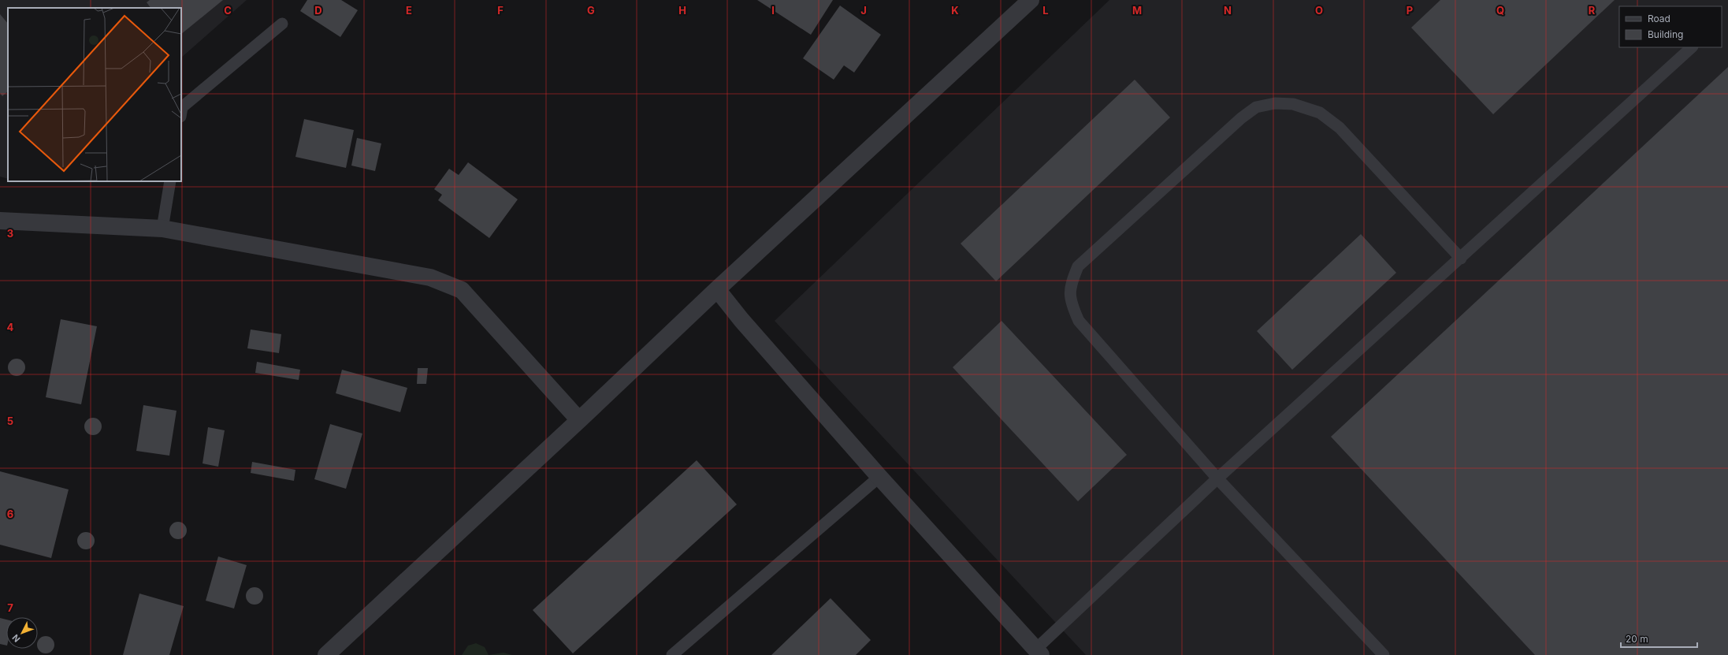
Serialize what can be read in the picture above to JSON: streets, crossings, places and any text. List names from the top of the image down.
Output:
{
  "legend": ["Road", "Building"],
  "scale_bar": "20 m",
  "north": "bottom left",
  "grid": {
    "columns": [
      "C",
      "D",
      "E",
      "F",
      "G",
      "H",
      "I",
      "J",
      "K",
      "L",
      "M",
      "N",
      "O",
      "P",
      "Q",
      "R"
    ],
    "rows": [
      "3",
      "4",
      "5",
      "6",
      "7"
    ]
  }
}
